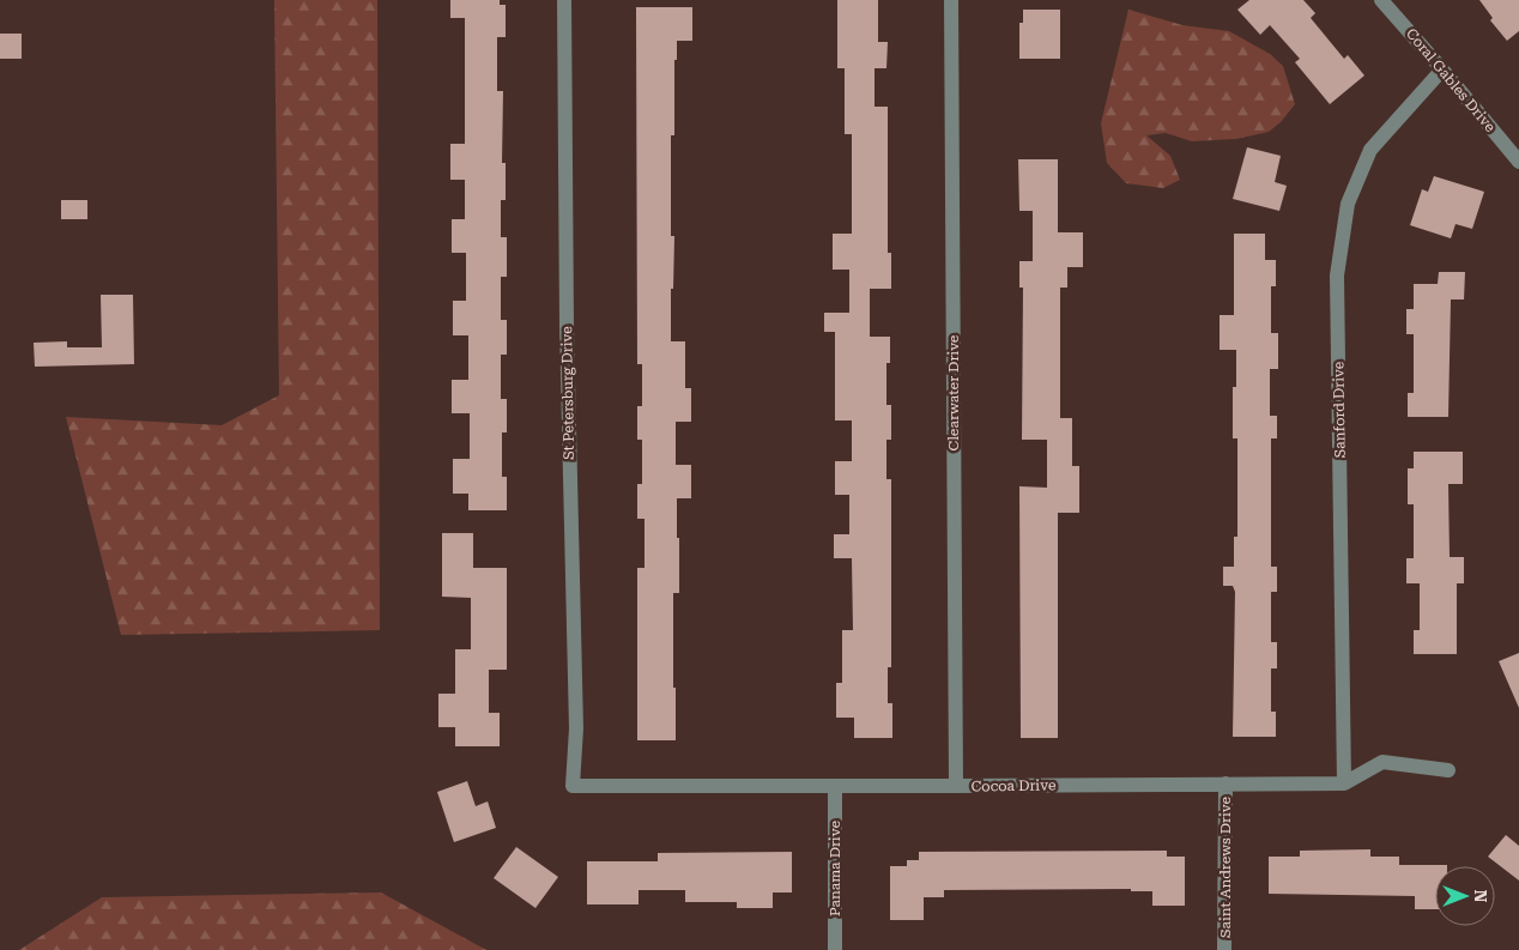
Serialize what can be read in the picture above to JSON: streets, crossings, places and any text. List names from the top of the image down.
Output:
{
  "streets": {
    "street": [
      "Coral Gables Drive",
      "St Petersburg Drive",
      "Clearwater Drive",
      "Sanford Drive",
      "Cocoa Drive",
      "Saint Andrews Drive",
      "Panama Drive"
    ]
  },
  "crossings": [
    ["Coral Gables Drive", "Sanford Drive"],
    ["St Petersburg Drive", "Cocoa Drive"],
    ["Clearwater Drive", "Cocoa Drive"],
    ["Sanford Drive", "Cocoa Drive"],
    ["Cocoa Drive", "Saint Andrews Drive"],
    ["Cocoa Drive", "Panama Drive"]
  ],
  "north": "right"
}
